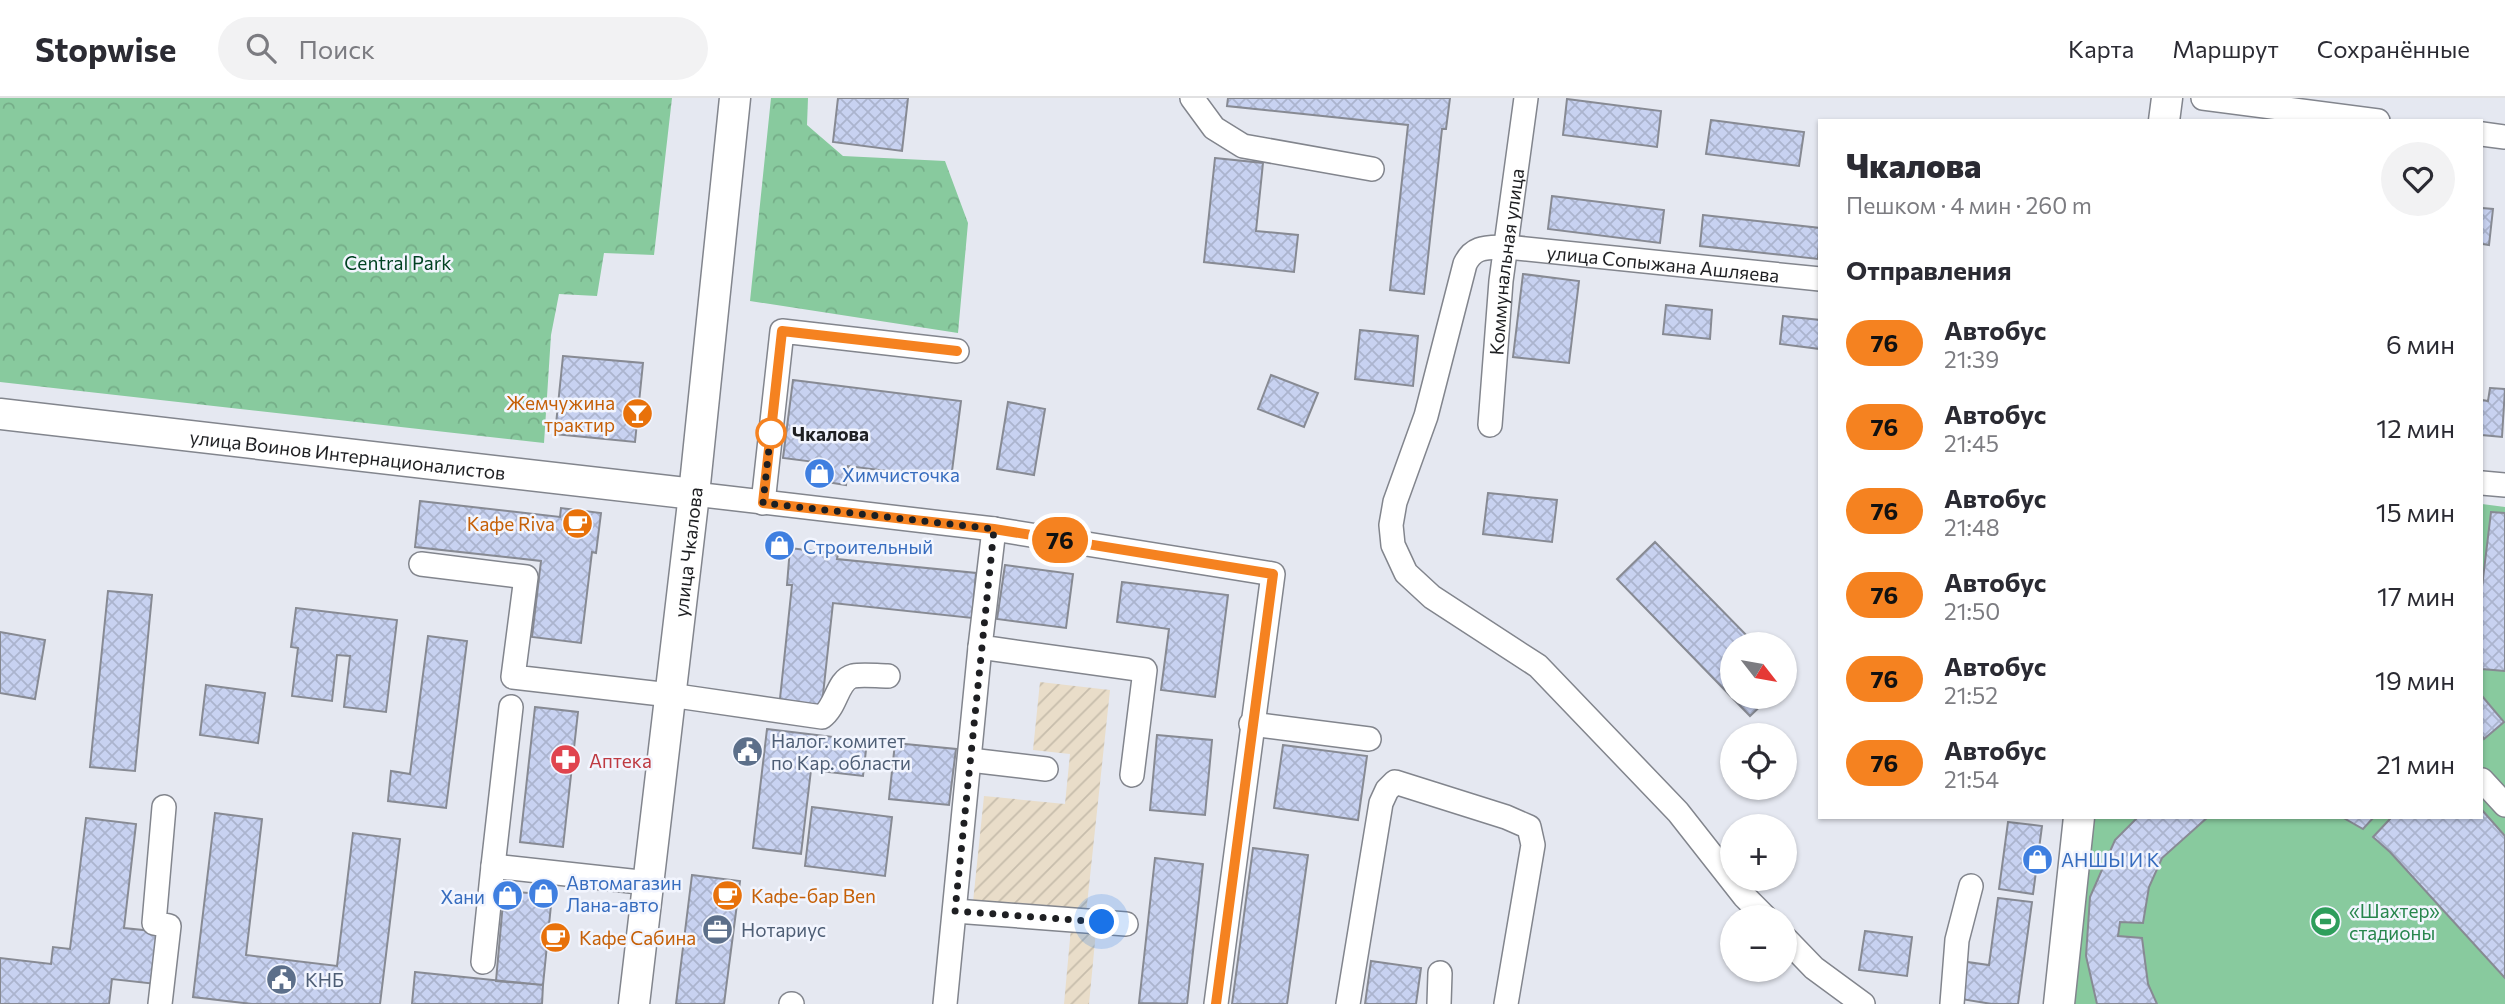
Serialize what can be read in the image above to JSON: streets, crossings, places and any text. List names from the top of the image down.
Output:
{
  "streets": {
    "main road": ["улица Воинов Интернационалистов", "улица Чкалова"],
    "street": ["Коммунальная улица", "улица Сопыжана Ашляева"]
  },
  "crossings": [
    ["Коммунальная улица", "улица Сопыжана Ашляева"],
    ["улица Воинов Интернационалистов", "улица Чкалова"]
  ],
  "parks": ["Central Park"],
  "places": {
    "bar": ["Жемчужина трактир"],
    "other": ["Чкалова"],
    "shop": [
      "Химчисточка",
      "Строительный",
      "АНШЫ И К",
      "Автомагазин Лана-авто",
      "Хани"
    ],
    "cafe": ["Кафе Riva", "Кафе-бар Ben", "Кафе Сабина"],
    "public building": ["Налог. комитет по Кар. области", "КНБ"],
    "pharmacy": ["Аптека"],
    "sports": ["«Шахтер» стадионы"],
    "office": ["Нотариус"]
  },
  "lines": ["bus line 76"],
  "north": "bottom right",
  "page": {
    "header": "Stopwise",
    "search": "Поиск",
    "nav": ["Карта", "Маршрут", "Сохранённые"],
    "on_map": "76",
    "heading": [
      ["Чкалова", "Пешком · 4 мин · 260 m"],
      "Отправления"
    ],
    "list": [
      {
        "mark": "76",
        "name": "Автобус",
        "note": "21:39",
        "value": "6 мин"
      },
      {
        "mark": "76",
        "name": "Автобус",
        "note": "21:45",
        "value": "12 мин"
      },
      {
        "mark": "76",
        "name": "Автобус",
        "note": "21:48",
        "value": "15 мин"
      },
      {
        "mark": "76",
        "name": "Автобус",
        "note": "21:50",
        "value": "17 мин"
      },
      {
        "mark": "76",
        "name": "Автобус",
        "note": "21:52",
        "value": "19 мин"
      },
      {
        "mark": "76",
        "name": "Автобус",
        "note": "21:54",
        "value": "21 мин"
      }
    ],
    "map_buttons": ["+", "−"]
  }
}
